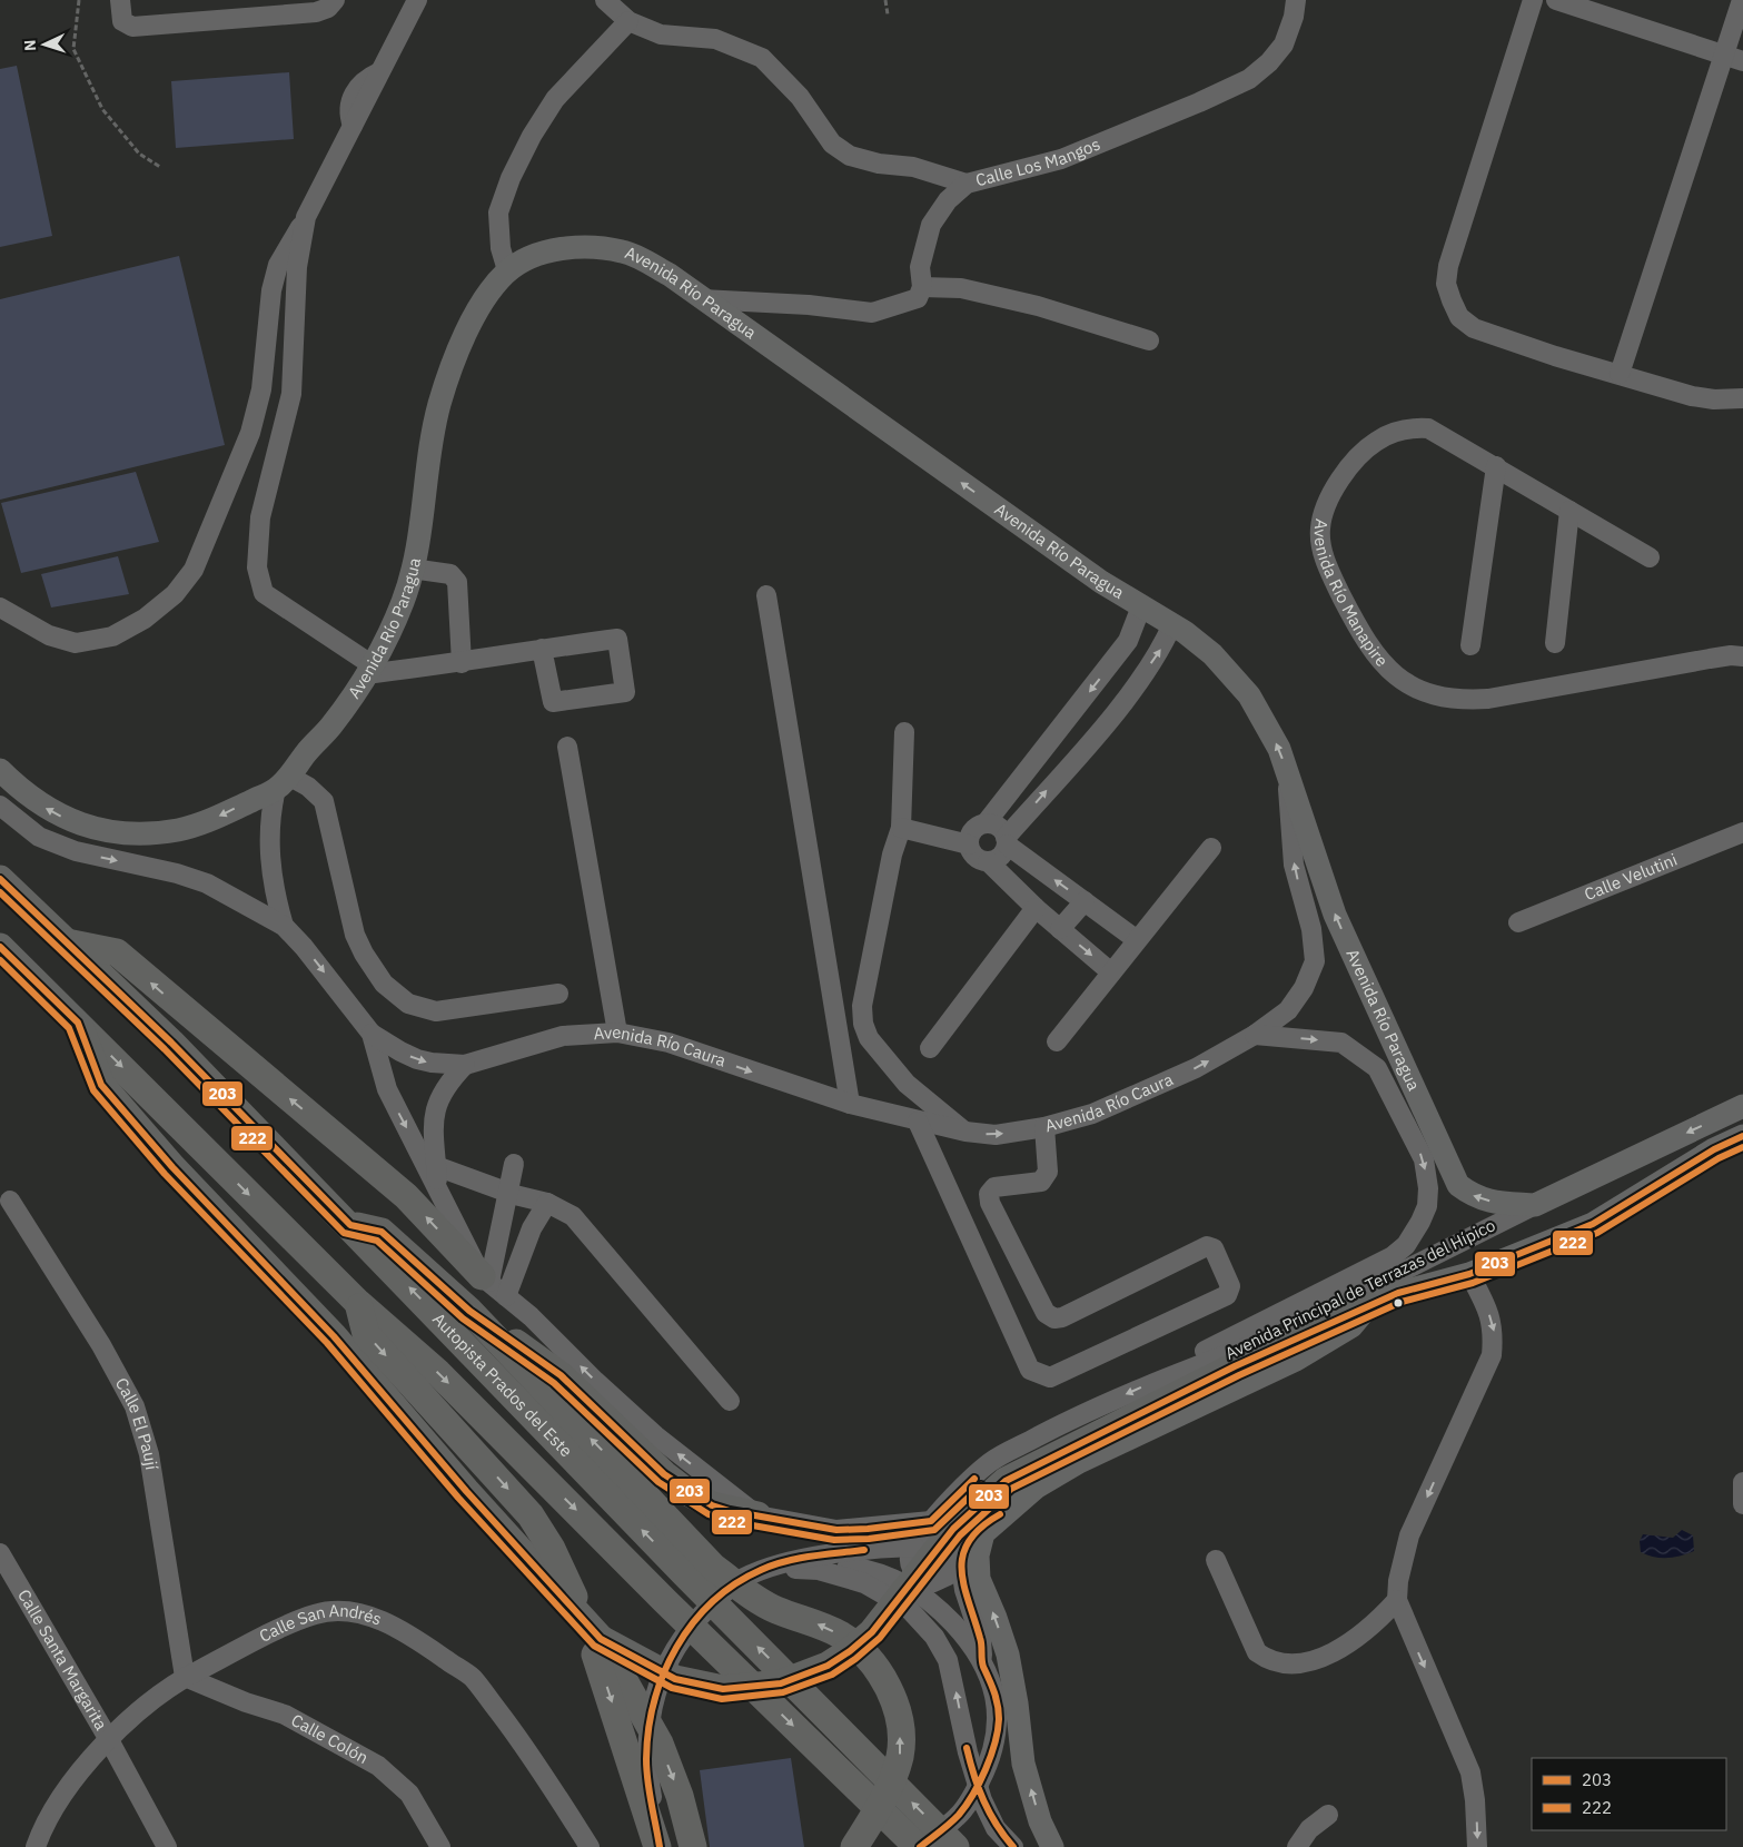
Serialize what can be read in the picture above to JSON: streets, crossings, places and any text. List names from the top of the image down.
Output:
{
  "streets": {
    "highway": ["Autopista Prados del Este"],
    "main road": ["Avenida Río Paragua", "Avenida Principal de Terrazas del Hípico"],
    "street": [
      "Calle Los Mangos",
      "Avenida Río Manapire",
      "Calle Velutini",
      "Avenida Río Caura",
      "Calle El Paují",
      "Calle San Andrés",
      "Calle Santa Margarita",
      "Calle Colón"
    ]
  },
  "crossings": [
    ["Avenida Río Paragua", "Avenida Río Caura"],
    ["Avenida Río Paragua", "Avenida Principal de Terrazas del Hípico"],
    ["Calle El Paují", "Calle San Andrés"],
    ["Calle El Paují", "Calle Colón"],
    ["Calle San Andrés", "Calle Santa Margarita"],
    ["Calle San Andrés", "Calle Colón"]
  ],
  "one_way": ["Avenida Río Paragua", "Avenida Río Caura"],
  "lines": ["transit line 203", "transit line 222"],
  "legend": ["203", "222"],
  "north": "left"
}
